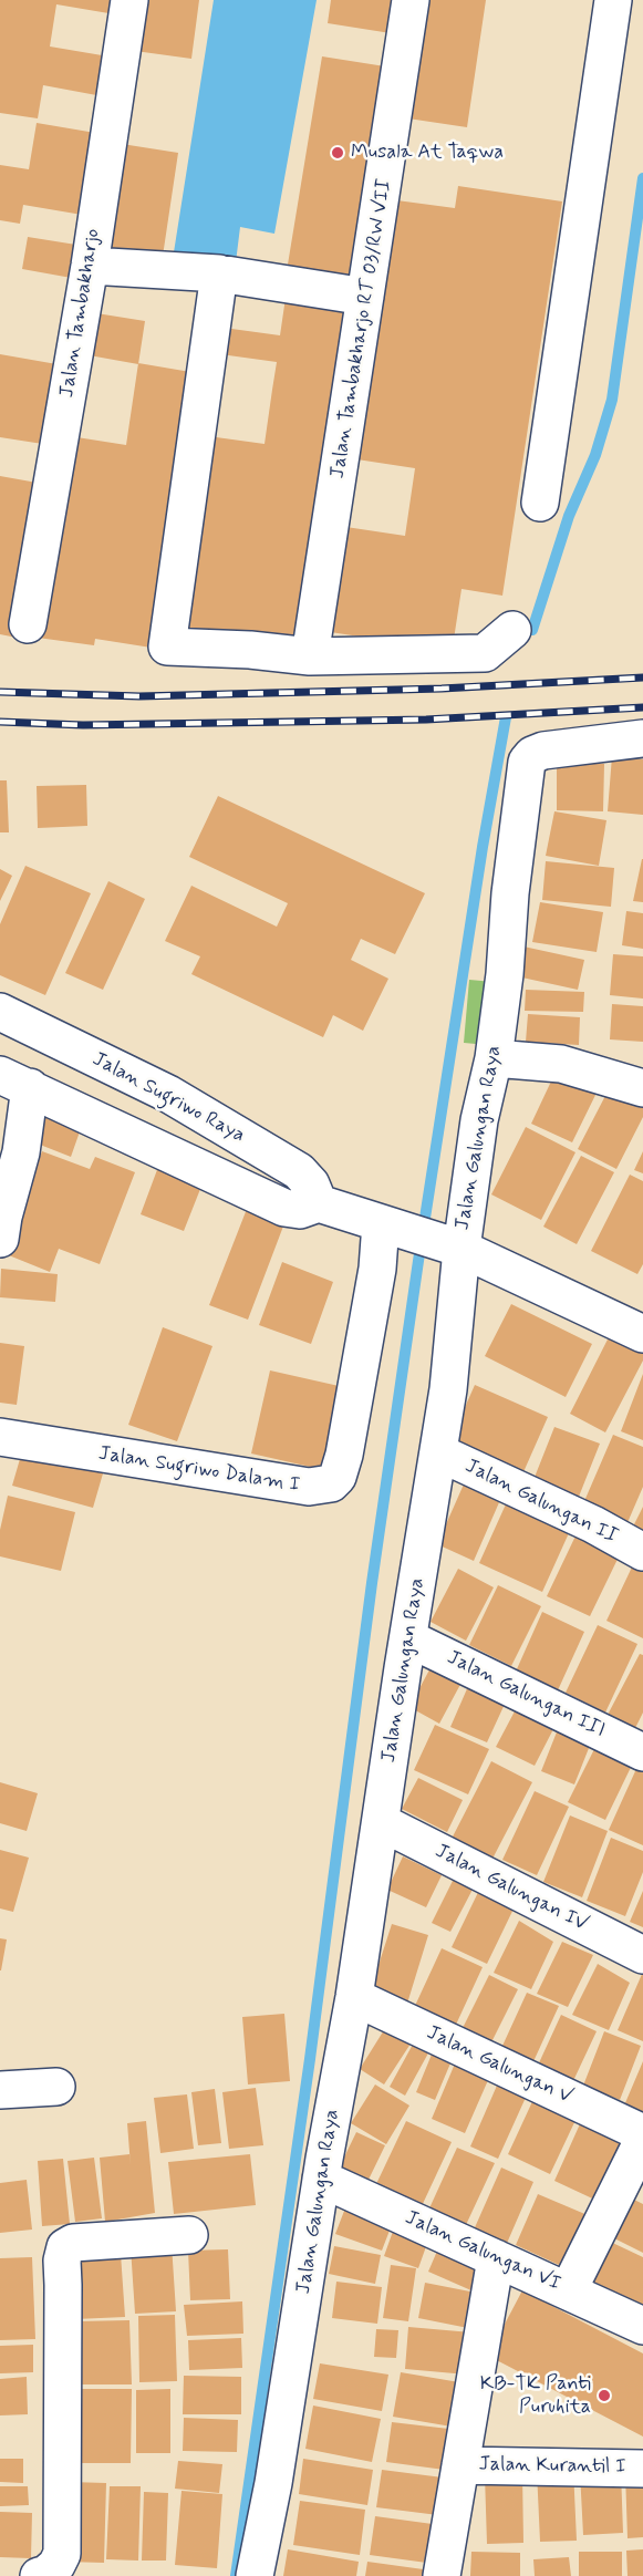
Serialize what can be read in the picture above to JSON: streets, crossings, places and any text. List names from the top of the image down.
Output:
{
  "streets": {
    "street": [
      "Jalan Tambakharjo",
      "Jalan Tambakharjo RT 03/RW VII",
      "Jalan Sugriwo Raya",
      "Jalan Galungan Raya",
      "Jalan Sugriwo Dalam I",
      "Jalan Galungan II",
      "Jalan Galungan III",
      "Jalan Galungan IV",
      "Jalan Galungan V",
      "Jalan Galungan VI",
      "Jalan Kurantil I"
    ]
  },
  "crossings": [
    ["Jalan Galungan Raya", "Jalan Galungan II"],
    ["Jalan Galungan Raya", "Jalan Galungan III"],
    ["Jalan Galungan Raya", "Jalan Galungan IV"],
    ["Jalan Galungan Raya", "Jalan Galungan V"],
    ["Jalan Galungan Raya", "Jalan Galungan VI"],
    ["Jalan Galungan VI", "Jalan Kurantil I"]
  ],
  "places": ["Musala At Taqwa", "KB-TK Panti Puruhita"]
}
